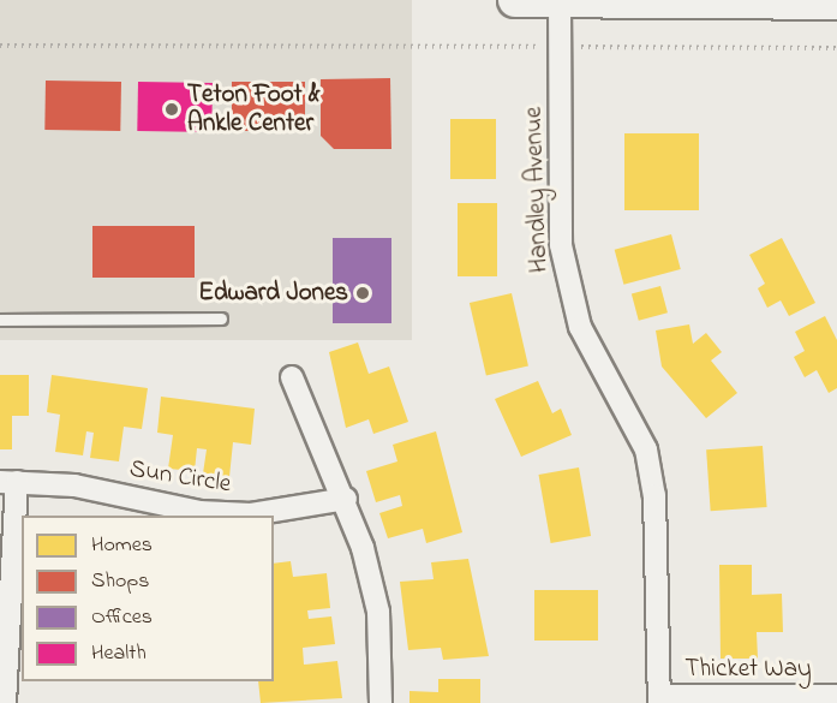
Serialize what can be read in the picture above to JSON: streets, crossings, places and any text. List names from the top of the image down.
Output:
{
  "streets": {
    "street": ["Handley Avenue", "Sun Circle", "Thicket Way"]
  },
  "crossings": [
    ["Handley Avenue", "Thicket Way"]
  ],
  "places": ["Teton Foot & Ankle Center", "Edward Jones"],
  "legend": [
    "Homes",
    "Shops",
    "Offices",
    "Health"
  ]
}
